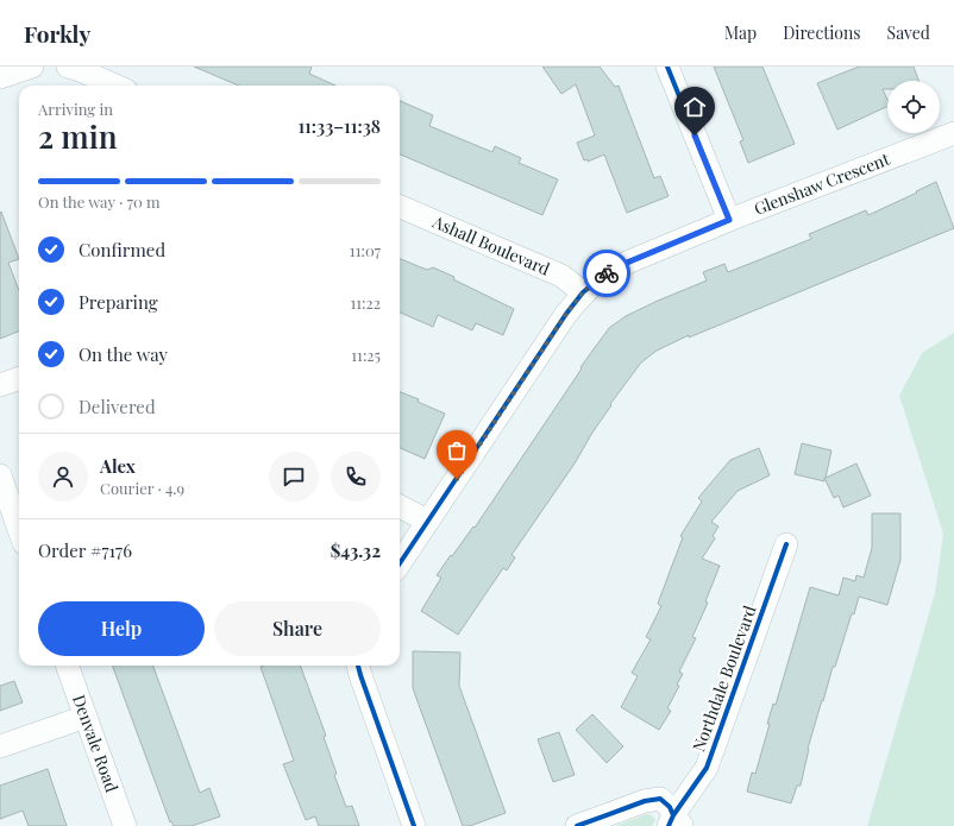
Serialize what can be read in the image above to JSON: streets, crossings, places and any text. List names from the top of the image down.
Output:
{
  "streets": {
    "street": [
      "Glenshaw Crescent",
      "Ashall Boulevard",
      "Northdale Boulevard",
      "Denvale Road"
    ]
  },
  "crossings": [
    ["Glenshaw Crescent", "Ashall Boulevard"]
  ],
  "page": {
    "header": "Forkly",
    "nav": ["Map", "Directions", "Saved"],
    "heading": ["2 min", "Arriving in", "11:33–11:38"],
    "panel": [
      "Alex",
      "Courier · 4.9",
      "Order #7176",
      "$43.32"
    ],
    "bar": "On the way · 70 m",
    "list": [
      ["Confirmed", "11:07"],
      ["Preparing", "11:22"],
      ["On the way", "11:25"],
      "Delivered"
    ],
    "buttons": ["Help", "Share"]
  }
}
